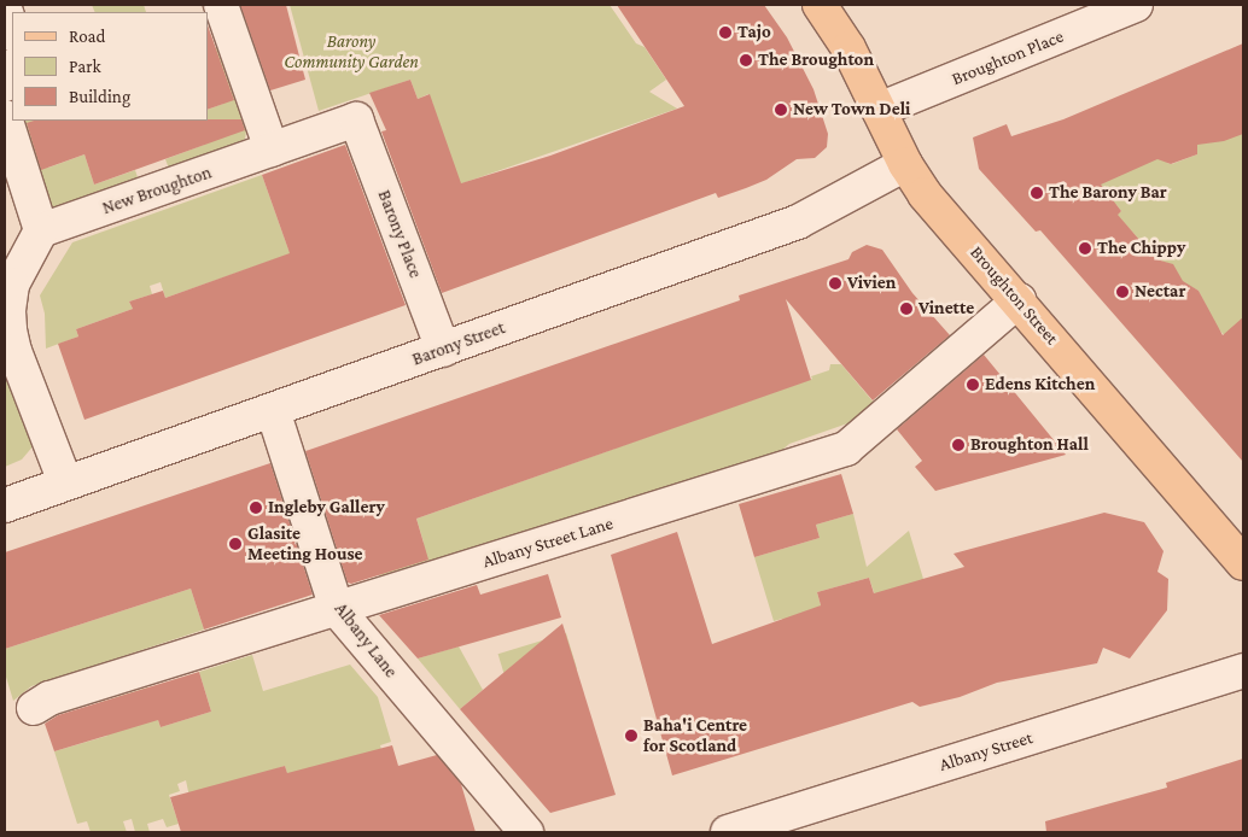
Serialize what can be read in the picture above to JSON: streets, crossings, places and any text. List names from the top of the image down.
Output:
{
  "streets": {
    "main road": ["Broughton Street"],
    "street": [
      "Broughton Place",
      "New Broughton",
      "Barony Place",
      "Barony Street",
      "Albany Street Lane",
      "Albany Lane",
      "Albany Street"
    ]
  },
  "crossings": [
    ["Broughton Place", "Broughton Street"],
    ["New Broughton", "Barony Place"],
    ["Barony Place", "Barony Street"],
    ["Broughton Street", "Barony Street"],
    ["Broughton Street", "Albany Street Lane"],
    ["Barony Street", "Albany Lane"],
    ["Albany Street Lane", "Albany Lane"]
  ],
  "parks": ["Barony Community Garden"],
  "places": [
    "Tajo",
    "The Broughton",
    "New Town Deli",
    "The Barony Bar",
    "The Chippy",
    "Vivien",
    "Nectar",
    "Vinette",
    "Edens Kitchen",
    "Broughton Hall",
    "Ingleby Gallery",
    "Glasite Meeting House",
    "Baha'i Centre for Scotland"
  ],
  "legend": ["Road", "Park", "Building"]
}
